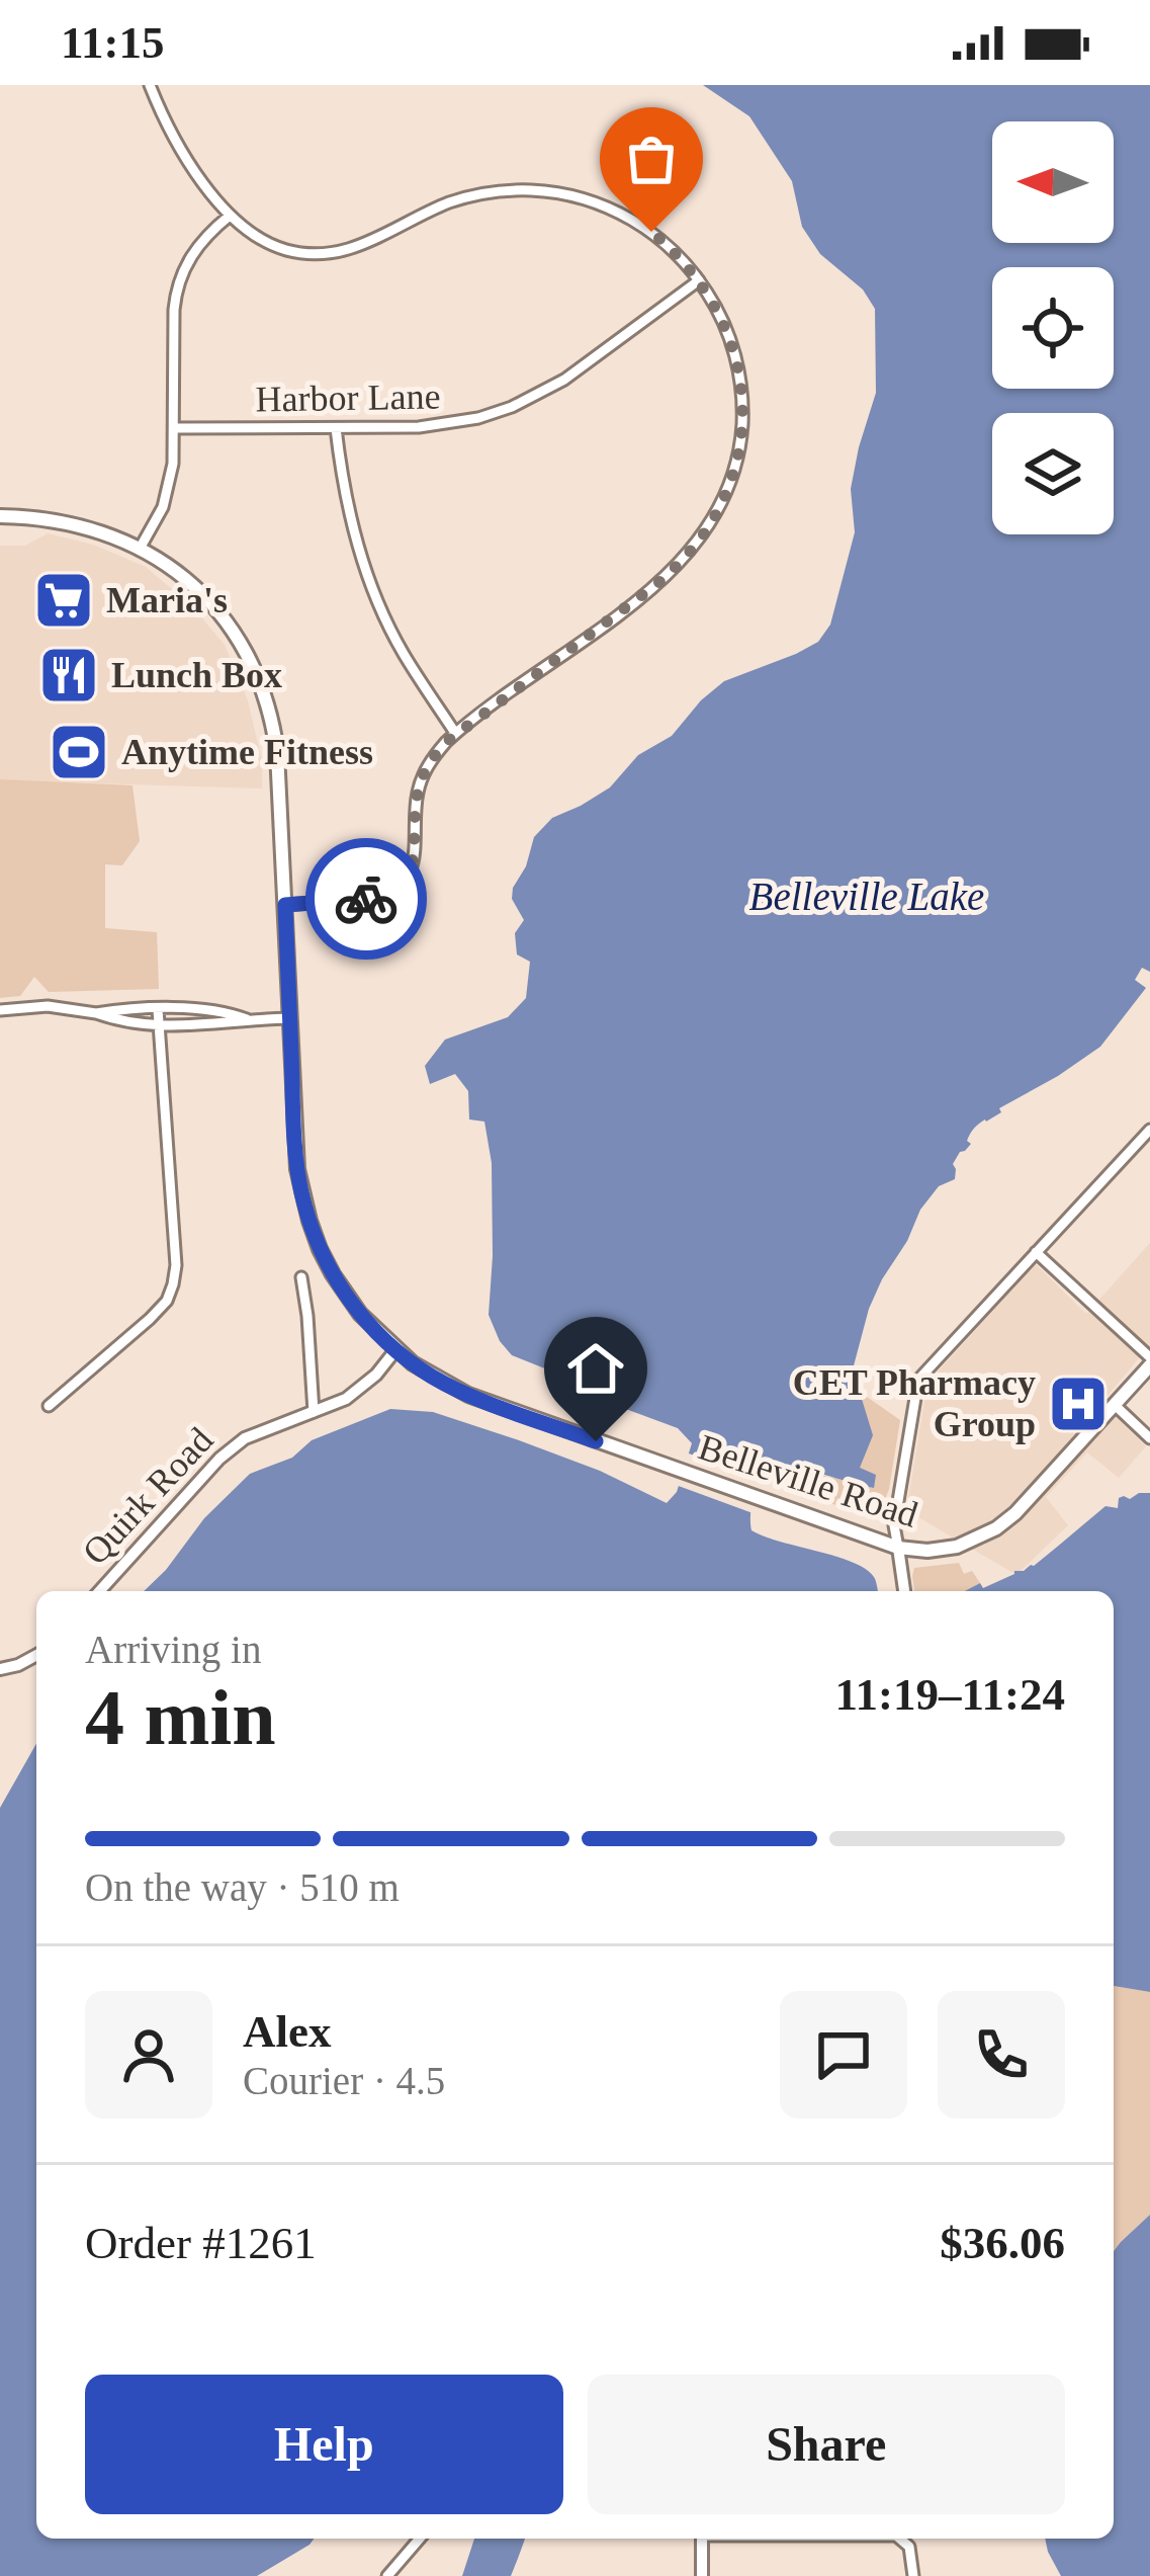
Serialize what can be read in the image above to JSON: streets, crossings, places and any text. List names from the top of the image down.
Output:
{
  "streets": {
    "main road": ["Belleville Road"],
    "street": ["Harbor Lane", "Quirk Road"]
  },
  "crossings": [
    ["Belleville Road", "Quirk Road"]
  ],
  "water": ["Belleville Lake"],
  "places": {
    "supermarket": ["Maria's"],
    "restaurant": ["Lunch Box"],
    "sports": ["Anytime Fitness"],
    "hospital": ["CET Pharmacy Group"]
  },
  "north": "left",
  "page": {
    "status": "11:15",
    "heading": ["4 min", "Arriving in", "11:19–11:24"],
    "panel": [
      "Alex",
      "Courier · 4.5",
      "Order #1261",
      "$36.06"
    ],
    "bar": "On the way · 510 m",
    "buttons": ["Help", "Share"]
  }
}
